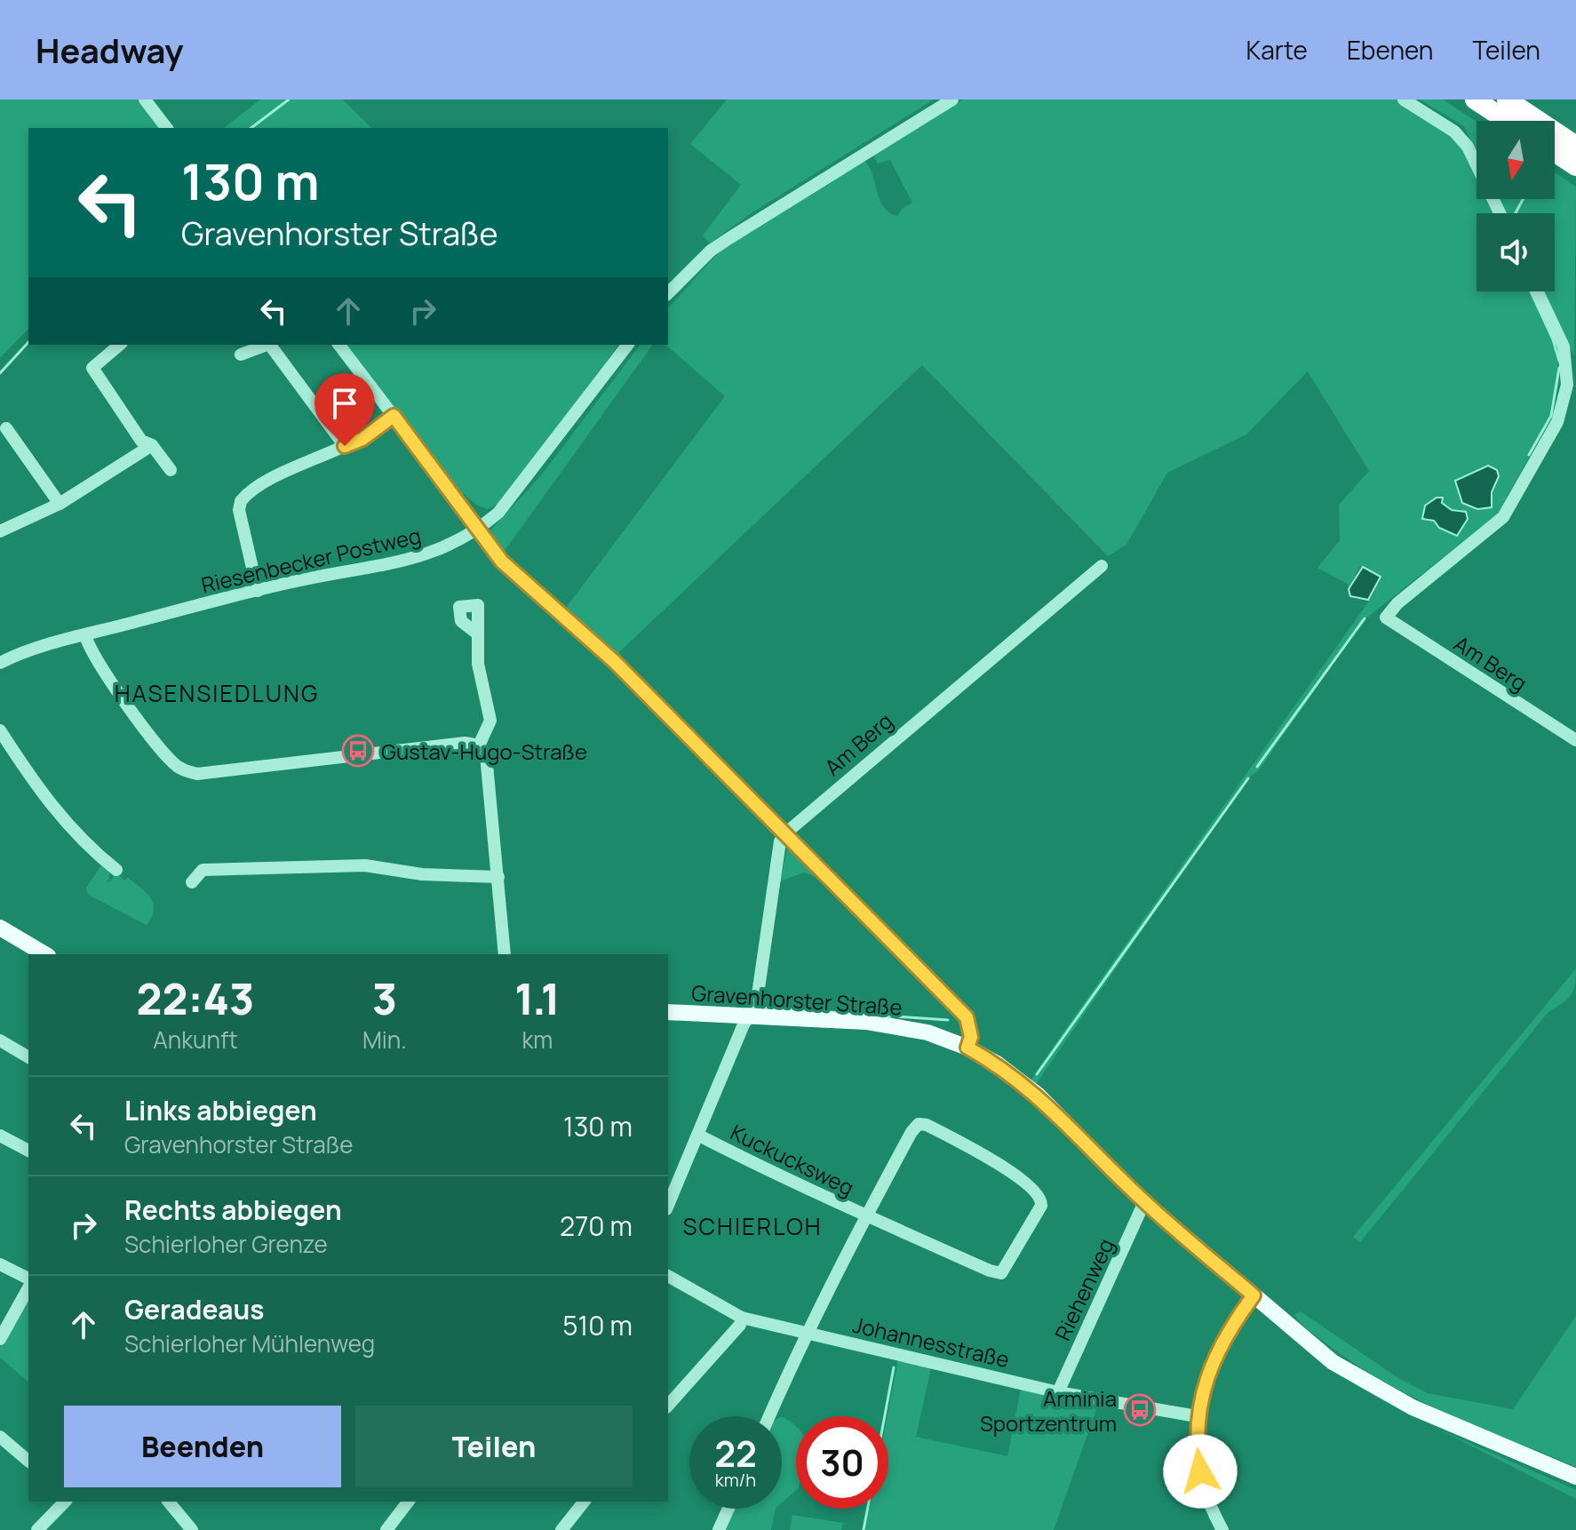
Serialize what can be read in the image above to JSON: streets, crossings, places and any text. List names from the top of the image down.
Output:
{
  "streets": {
    "main road": ["Gravenhorster Straße"],
    "street": [
      "Riesenbecker Postweg",
      "Am Berg",
      "Kuckucksweg",
      "Riehenweg",
      "Johannesstraße"
    ]
  },
  "crossings": [
    ["Gravenhorster Straße", "Riehenweg"],
    ["Kuckucksweg", "Johannesstraße"],
    ["Riehenweg", "Johannesstraße"]
  ],
  "districts": ["HASENSIEDLUNG", "SCHIERLOH"],
  "places": {
    "bus stop": ["Gustav-Hugo-Straße", "Arminia Sportzentrum"]
  },
  "north": "bottom",
  "page": {
    "header": "Headway",
    "nav": ["Karte", "Ebenen", "Teilen"],
    "turn": ["130 m", "Gravenhorster Straße"],
    "eta": [
      "22:43",
      "Ankunft",
      "3",
      "Min.",
      "1.1",
      "km"
    ],
    "list": [
      {
        "name": "Links abbiegen",
        "note": "Gravenhorster Straße",
        "value": "130 m"
      },
      {
        "name": "Rechts abbiegen",
        "note": "Schierloher Grenze",
        "value": "270 m"
      },
      {
        "name": "Geradeaus",
        "note": "Schierloher Mühlenweg",
        "value": "510 m"
      }
    ],
    "buttons": ["Beenden", "Teilen"],
    "speed": "22 km/h",
    "limit": "30"
  }
}
